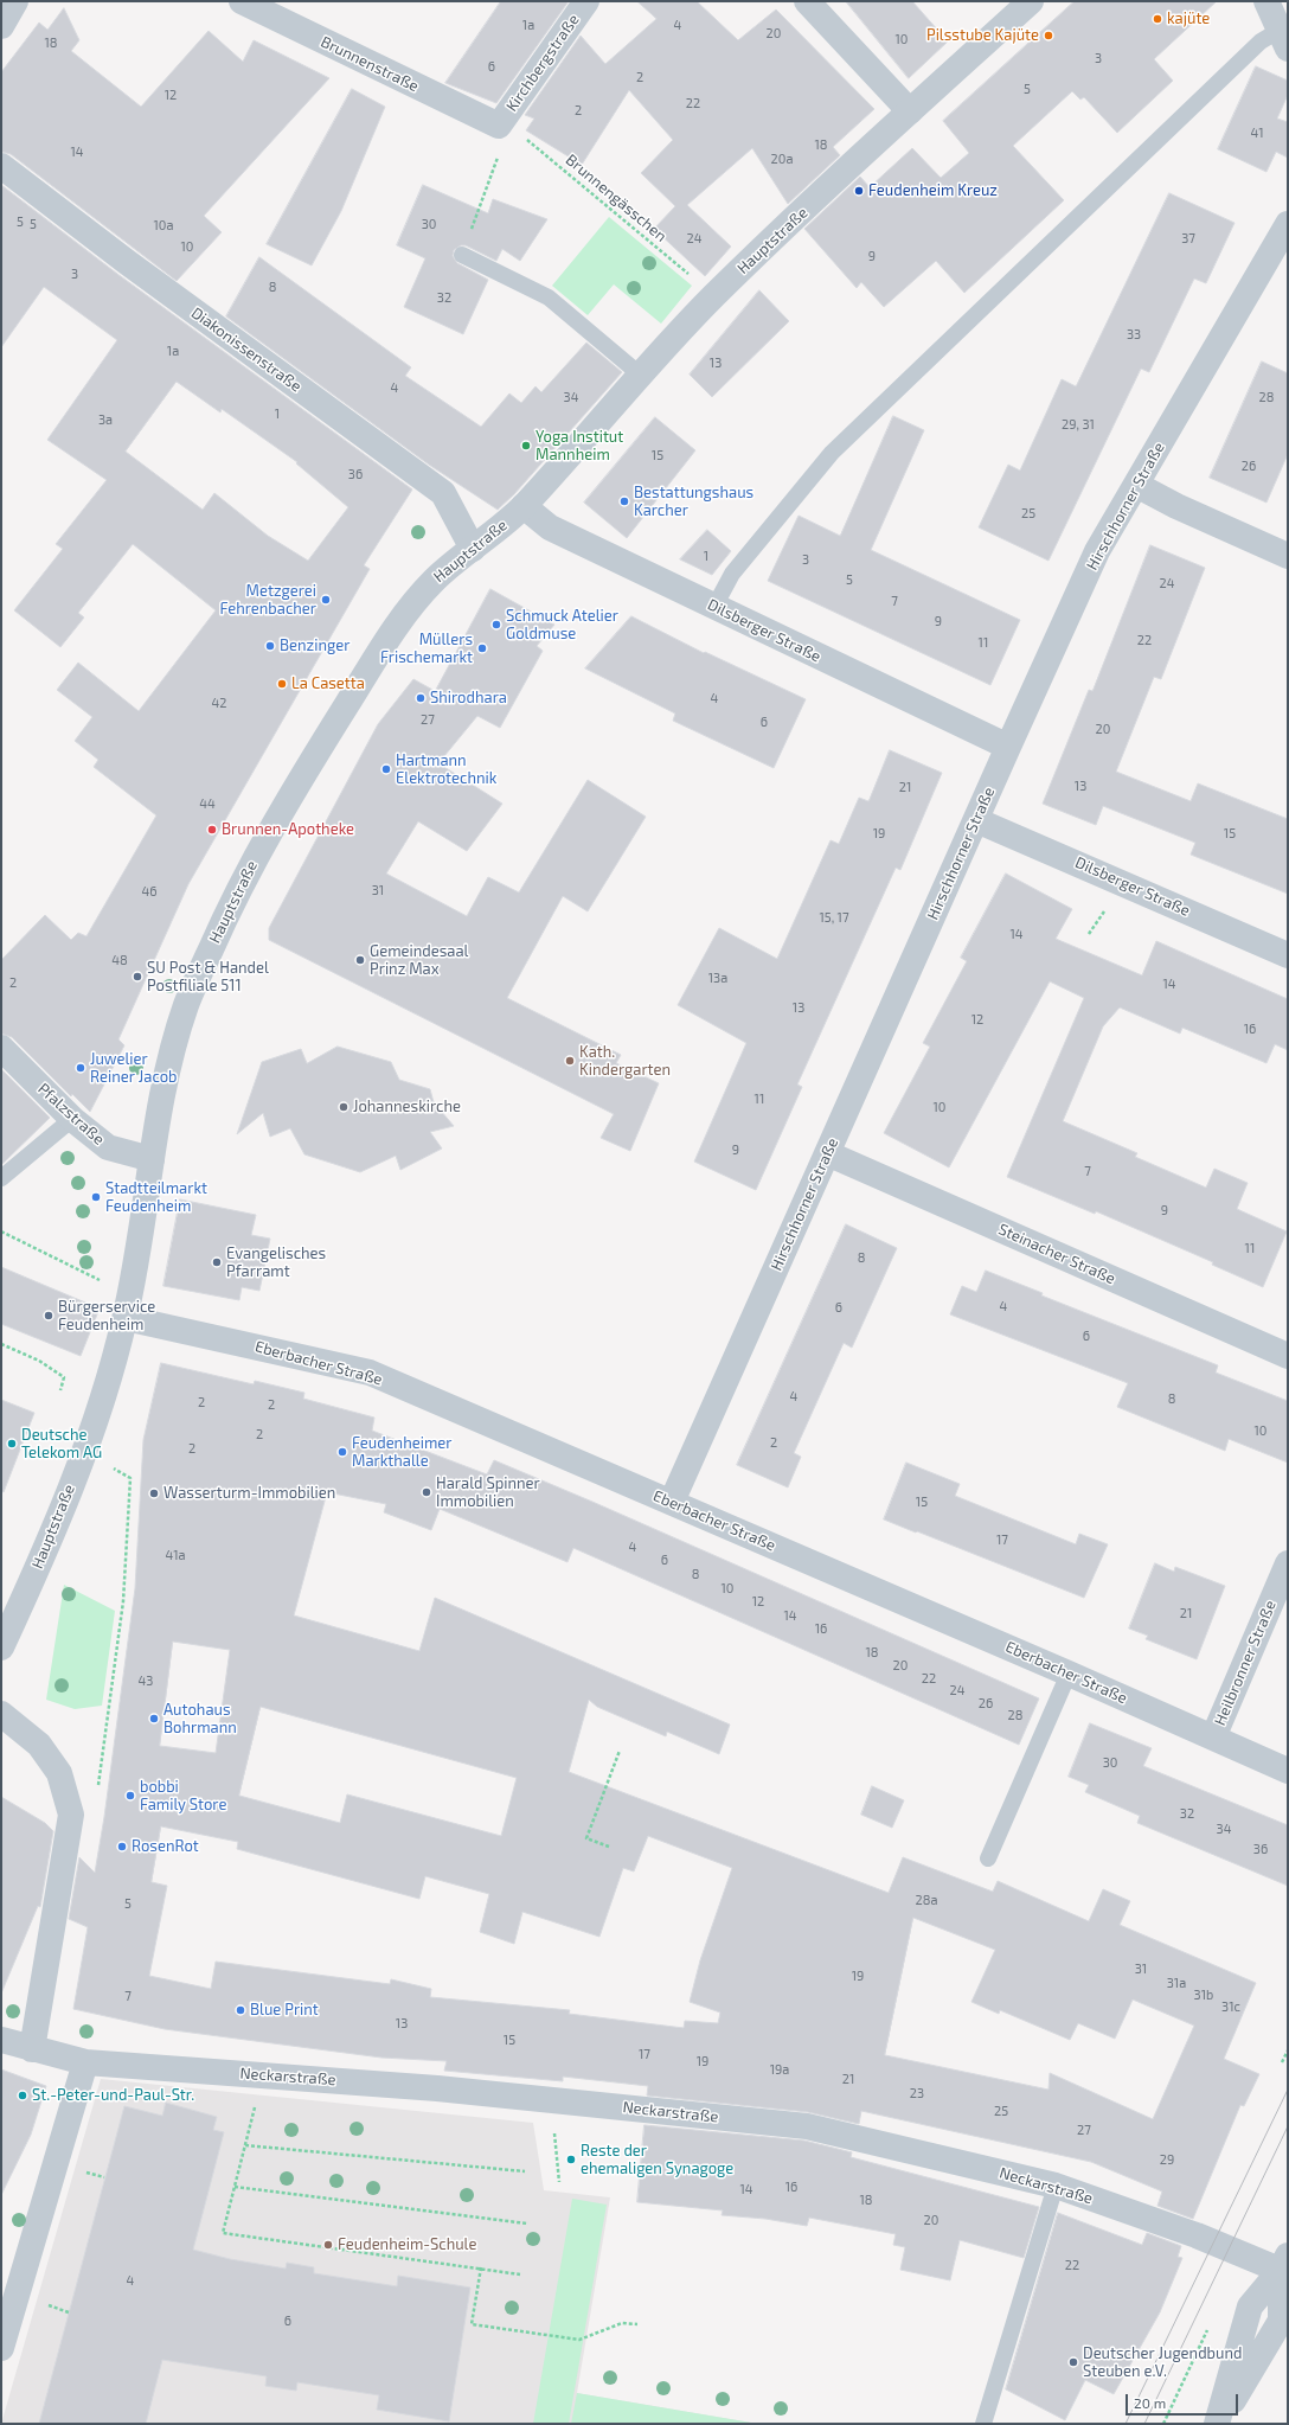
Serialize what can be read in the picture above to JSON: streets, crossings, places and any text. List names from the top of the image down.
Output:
{
  "streets": {
    "street": [
      "Kirchbergstraße",
      "Brunnenstraße",
      "Hauptstraße",
      "Diakonissenstraße",
      "Hirschhorner Straße",
      "Dilsberger Straße",
      "Pfalzstraße",
      "Steinacher Straße",
      "Eberbacher Straße",
      "Heilbronner Straße",
      "Neckarstraße"
    ],
    "path": ["Brunnengässchen"]
  },
  "crossings": [
    ["Kirchbergstraße", "Brunnenstraße"],
    ["Kirchbergstraße", "Brunnengässchen"],
    ["Brunnenstraße", "Brunnengässchen"],
    ["Brunnengässchen", "Hauptstraße"],
    ["Hauptstraße", "Diakonissenstraße"],
    ["Hauptstraße", "Dilsberger Straße"],
    ["Hauptstraße", "Pfalzstraße"],
    ["Hauptstraße", "Eberbacher Straße"],
    ["Hirschhorner Straße", "Dilsberger Straße"],
    ["Hirschhorner Straße", "Steinacher Straße"],
    ["Hirschhorner Straße", "Eberbacher Straße"],
    ["Eberbacher Straße", "Heilbronner Straße"]
  ],
  "places": [
    "kajüte",
    "Pilsstube Kajüte",
    "Feudenheim Kreuz",
    "Yoga Institut Mannheim",
    "Bestattungshaus Karcher",
    "Metzgerei Fehrenbacher",
    "Schmuck Atelier Goldmuse",
    "Benzinger",
    "Müllers Frischemarkt",
    "La Casetta",
    "Shirodhara",
    "Hartmann Elektrotechnik",
    "Brunnen-Apotheke",
    "Gemeindesaal Prinz Max",
    "SU Post & Handel Postfiliale 511",
    "Kath. Kindergarten",
    "Juwelier Reiner Jacob",
    "Johanneskirche",
    "Stadtteilmarkt Feudenheim",
    "Evangelisches Pfarramt",
    "Bürgerservice Feudenheim",
    "Deutsche Telekom AG",
    "Feudenheimer Markthalle",
    "Harald Spinner Immobilien",
    "Wasserturm-Immobilien",
    "Autohaus Bohrmann",
    "bobbi Family Store",
    "RosenRot",
    "Blue Print",
    "St.-Peter-und-Paul-Str.",
    "Reste der ehemaligen Synagoge",
    "Feudenheim-Schule",
    "Deutscher Jugendbund Steuben e.V."
  ],
  "house_numbers": [
    "1a",
    "4",
    "20",
    "10",
    "18",
    "3",
    "6",
    "2",
    "5",
    "12",
    "22",
    "2",
    "41",
    "18",
    "14",
    "20a",
    "5",
    "5",
    "30",
    "10a",
    "24",
    "37",
    "10",
    "9",
    "3",
    "8",
    "32",
    "33",
    "1a",
    "13",
    "4",
    "34",
    "28",
    "1",
    "3a",
    "29, 31",
    "15",
    "26",
    "36",
    "25",
    "1",
    "3",
    "5",
    "24",
    "7",
    "9",
    "22",
    "11",
    "4",
    "42",
    "27",
    "6",
    "20",
    "13",
    "21",
    "44",
    "19",
    "15",
    "31",
    "46",
    "15, 17",
    "14",
    "48",
    "13a",
    "2",
    "14",
    "13",
    "12",
    "16",
    "11",
    "10",
    "9",
    "7",
    "9",
    "11",
    "8",
    "4",
    "6",
    "6",
    "4",
    "8",
    "2",
    "2",
    "10",
    "2",
    "2",
    "2",
    "15",
    "17",
    "4",
    "41a",
    "6",
    "8",
    "10",
    "12",
    "21",
    "14",
    "16",
    "18",
    "20",
    "22",
    "43",
    "24",
    "26",
    "28",
    "30",
    "32",
    "34",
    "36",
    "28a",
    "5",
    "31",
    "19",
    "31a",
    "31b",
    "7",
    "31c",
    "13",
    "15",
    "17",
    "19",
    "19a",
    "21",
    "23",
    "25",
    "27",
    "29",
    "16",
    "14",
    "18",
    "20",
    "22",
    "4",
    "6"
  ],
  "scale_bar": "20 m"
}
